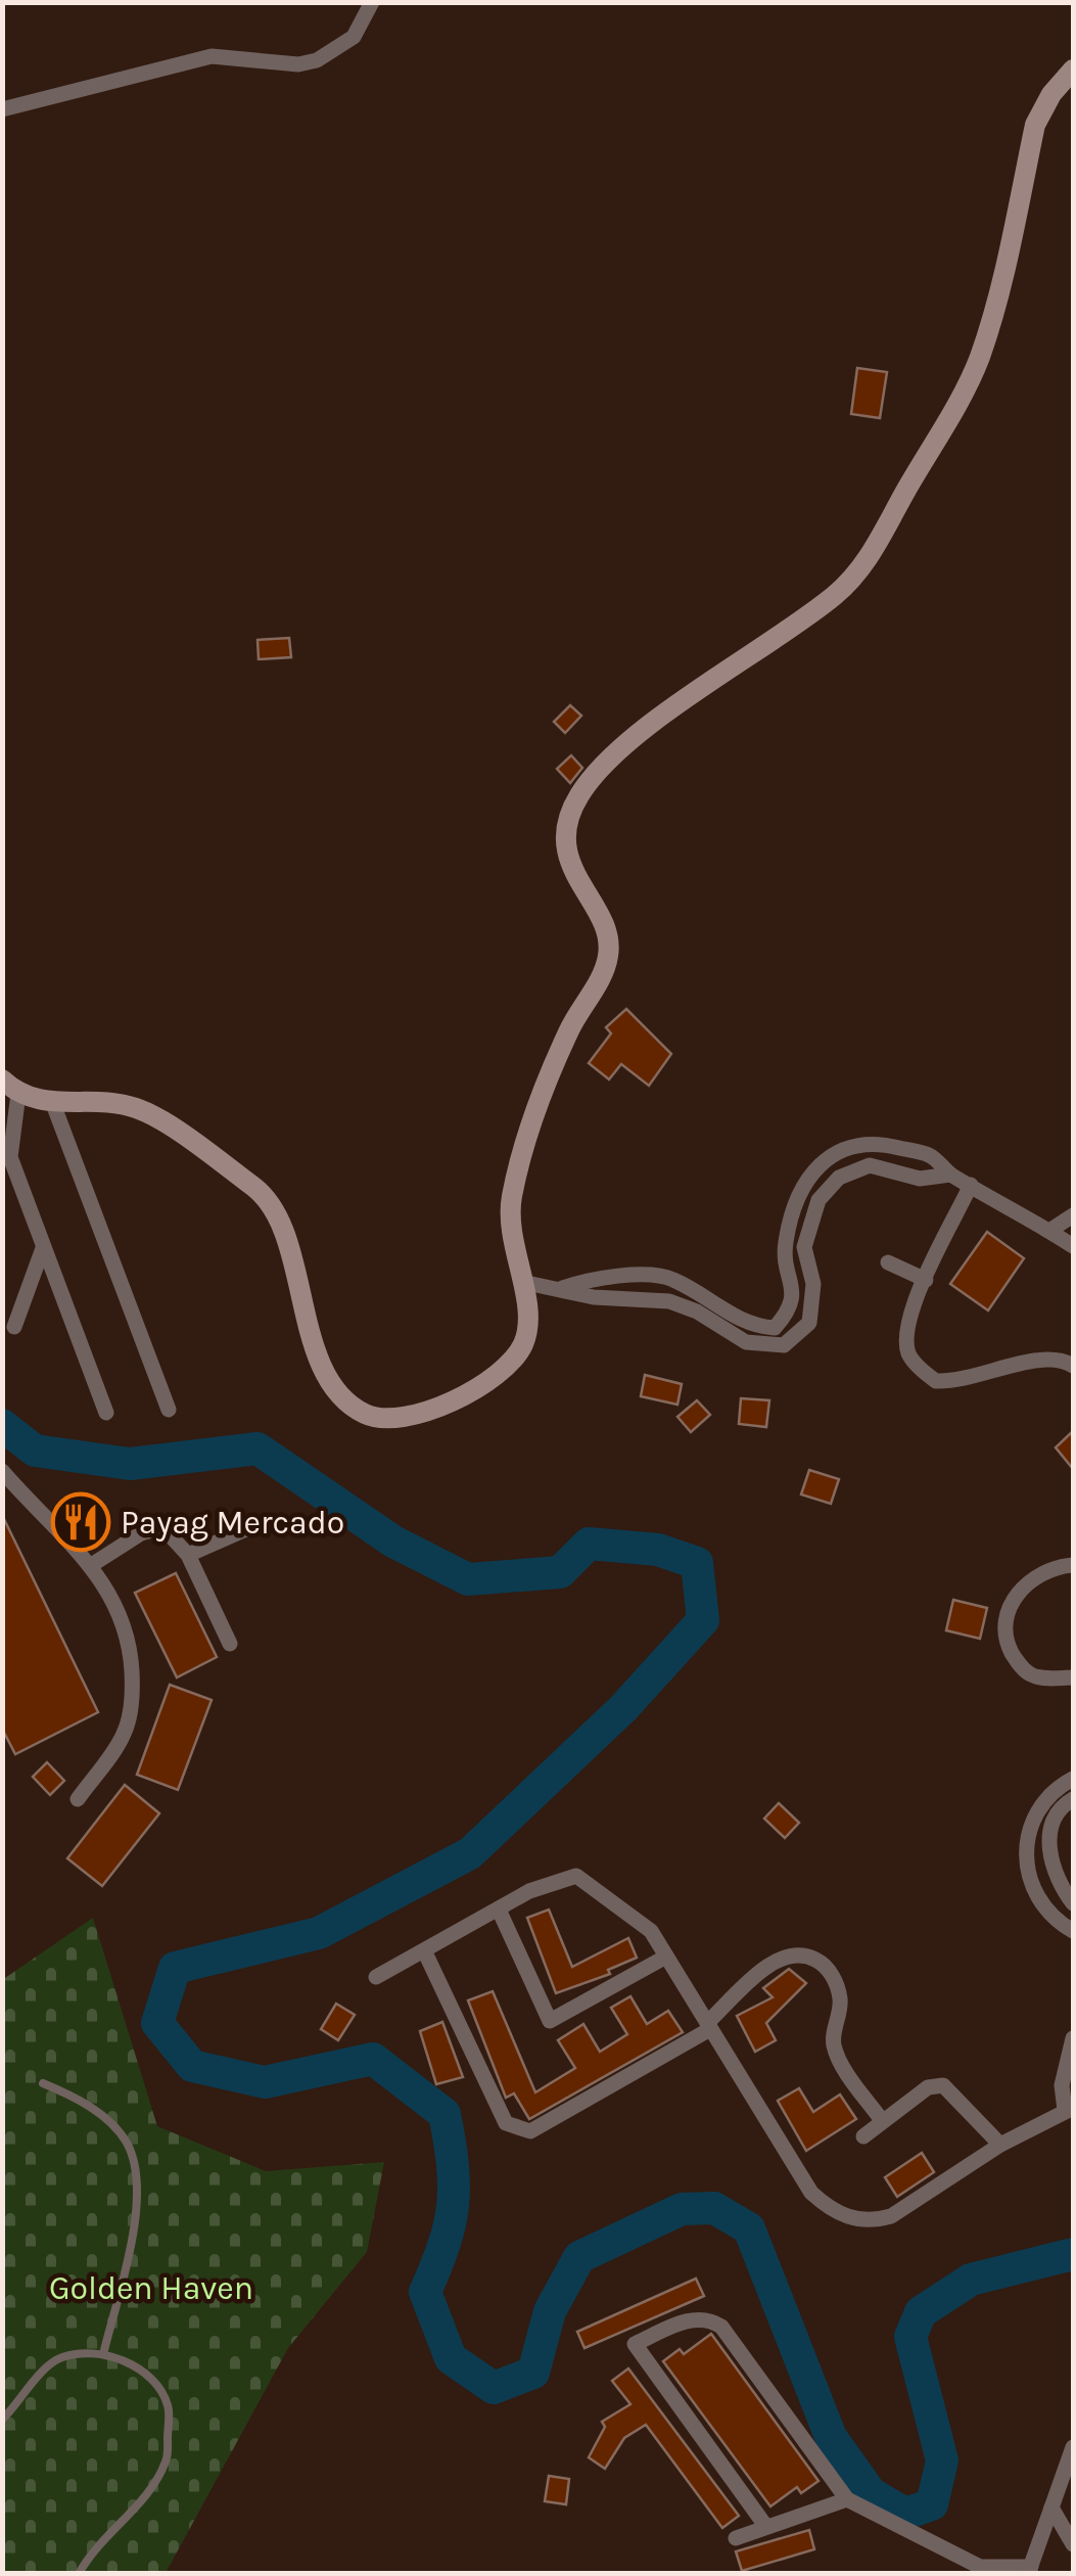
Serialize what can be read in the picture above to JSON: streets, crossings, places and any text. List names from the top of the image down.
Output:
{
  "parks": ["Golden Haven"],
  "places": {
    "restaurant": ["Payag Mercado"]
  }
}
